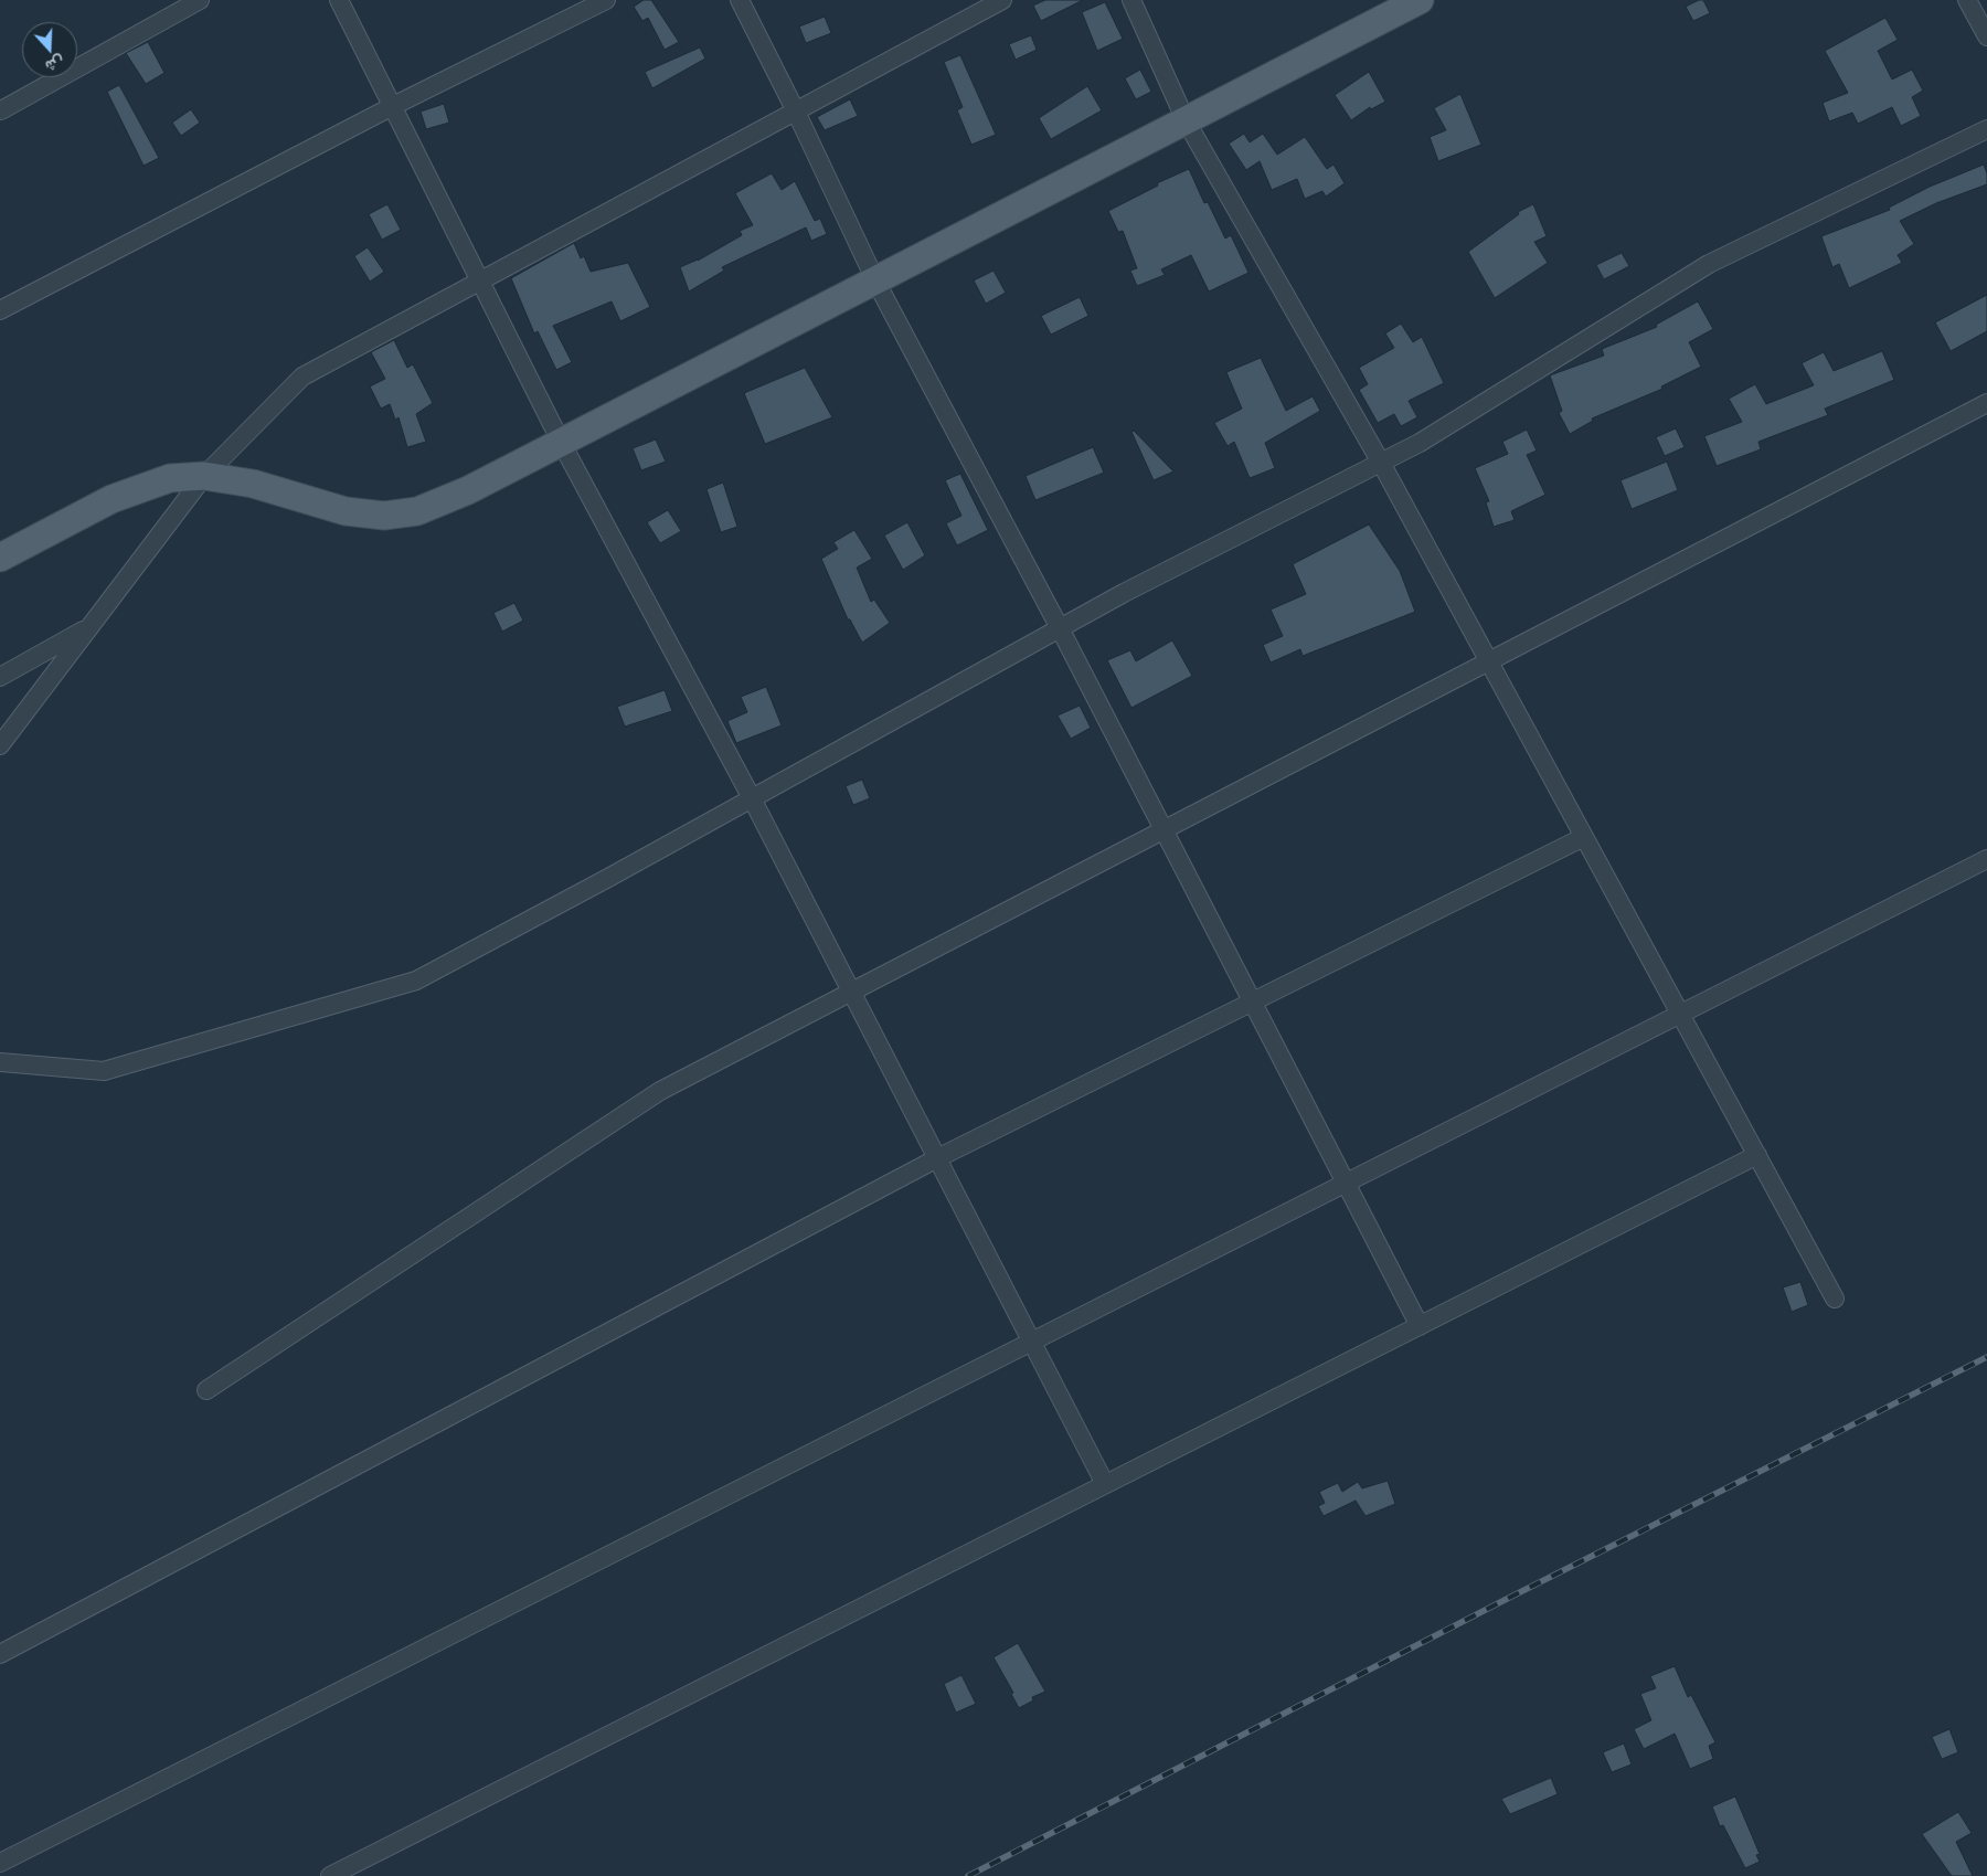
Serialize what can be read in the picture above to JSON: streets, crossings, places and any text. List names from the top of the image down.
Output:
{
  "north": "bottom"
}
